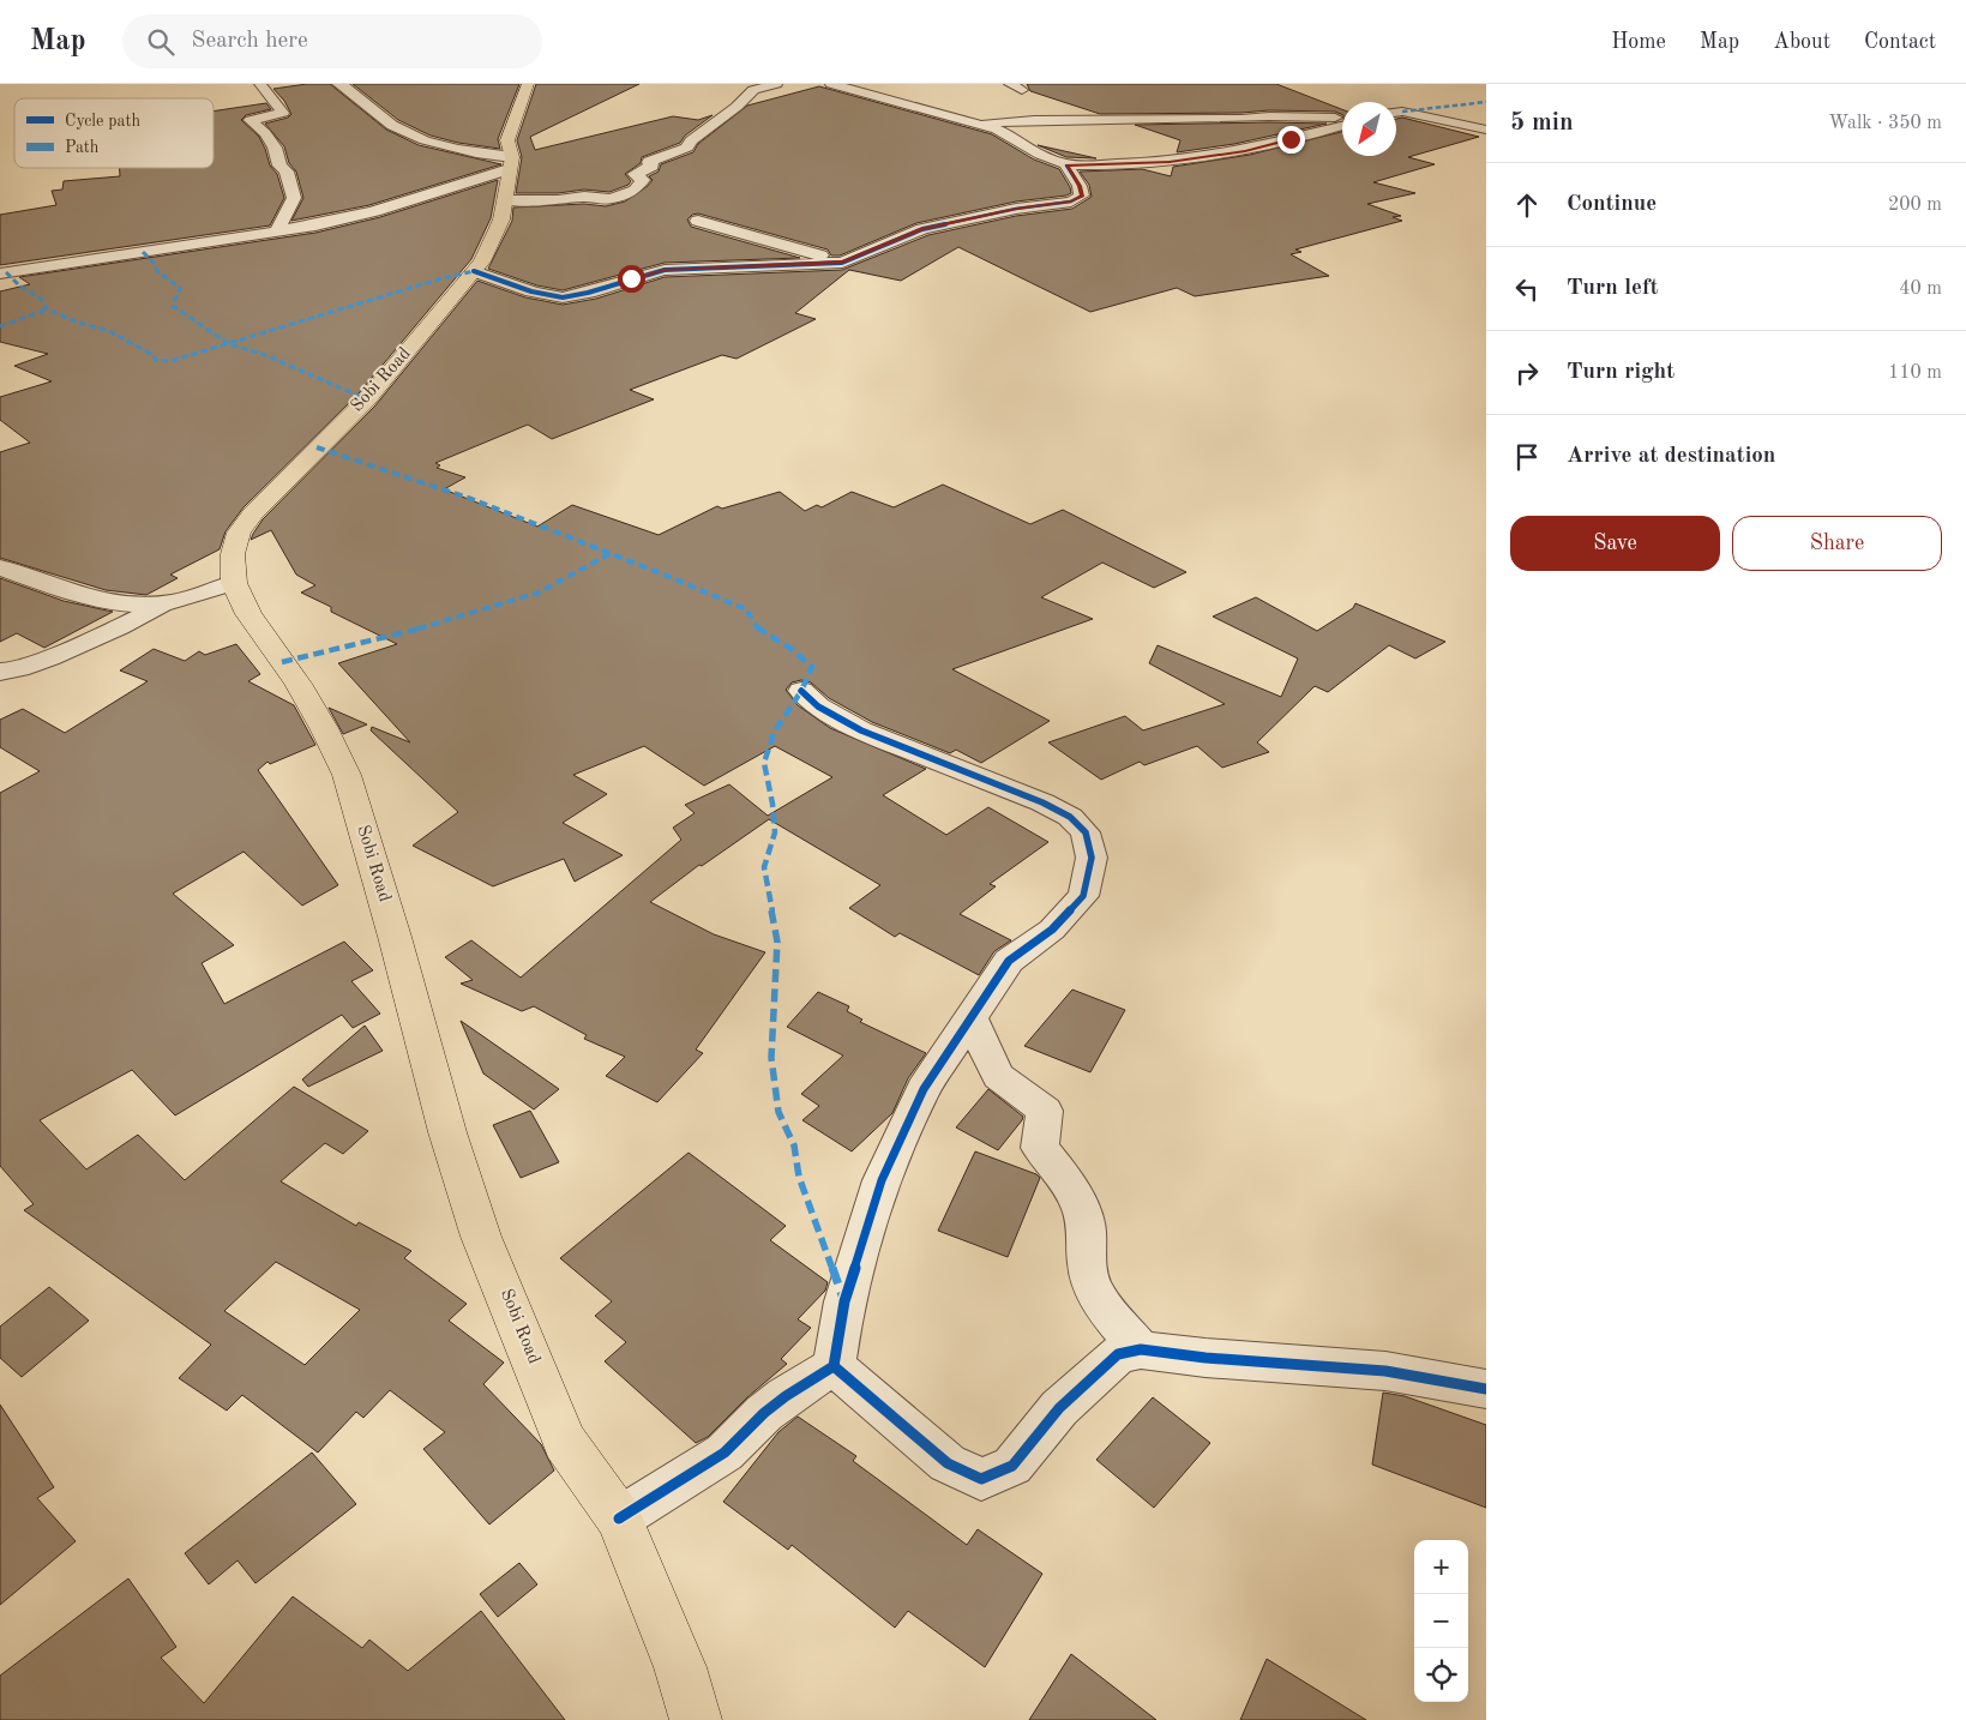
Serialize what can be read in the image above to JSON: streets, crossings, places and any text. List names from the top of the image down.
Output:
{
  "streets": {
    "highway": ["Sobi Road"]
  },
  "legend": ["Cycle path", "Path"],
  "north": "bottom left",
  "page": {
    "header": "Map",
    "search": "Search here",
    "nav": [
      "Home",
      "Map",
      "About",
      "Contact"
    ],
    "heading": ["5 min", "Walk · 350 m"],
    "list": [
      ["Continue", "200 m"],
      ["Turn left", "40 m"],
      ["Turn right", "110 m"],
      "Arrive at destination"
    ],
    "buttons": ["Save", "Share"],
    "map_buttons": ["+", "−"]
  }
}
